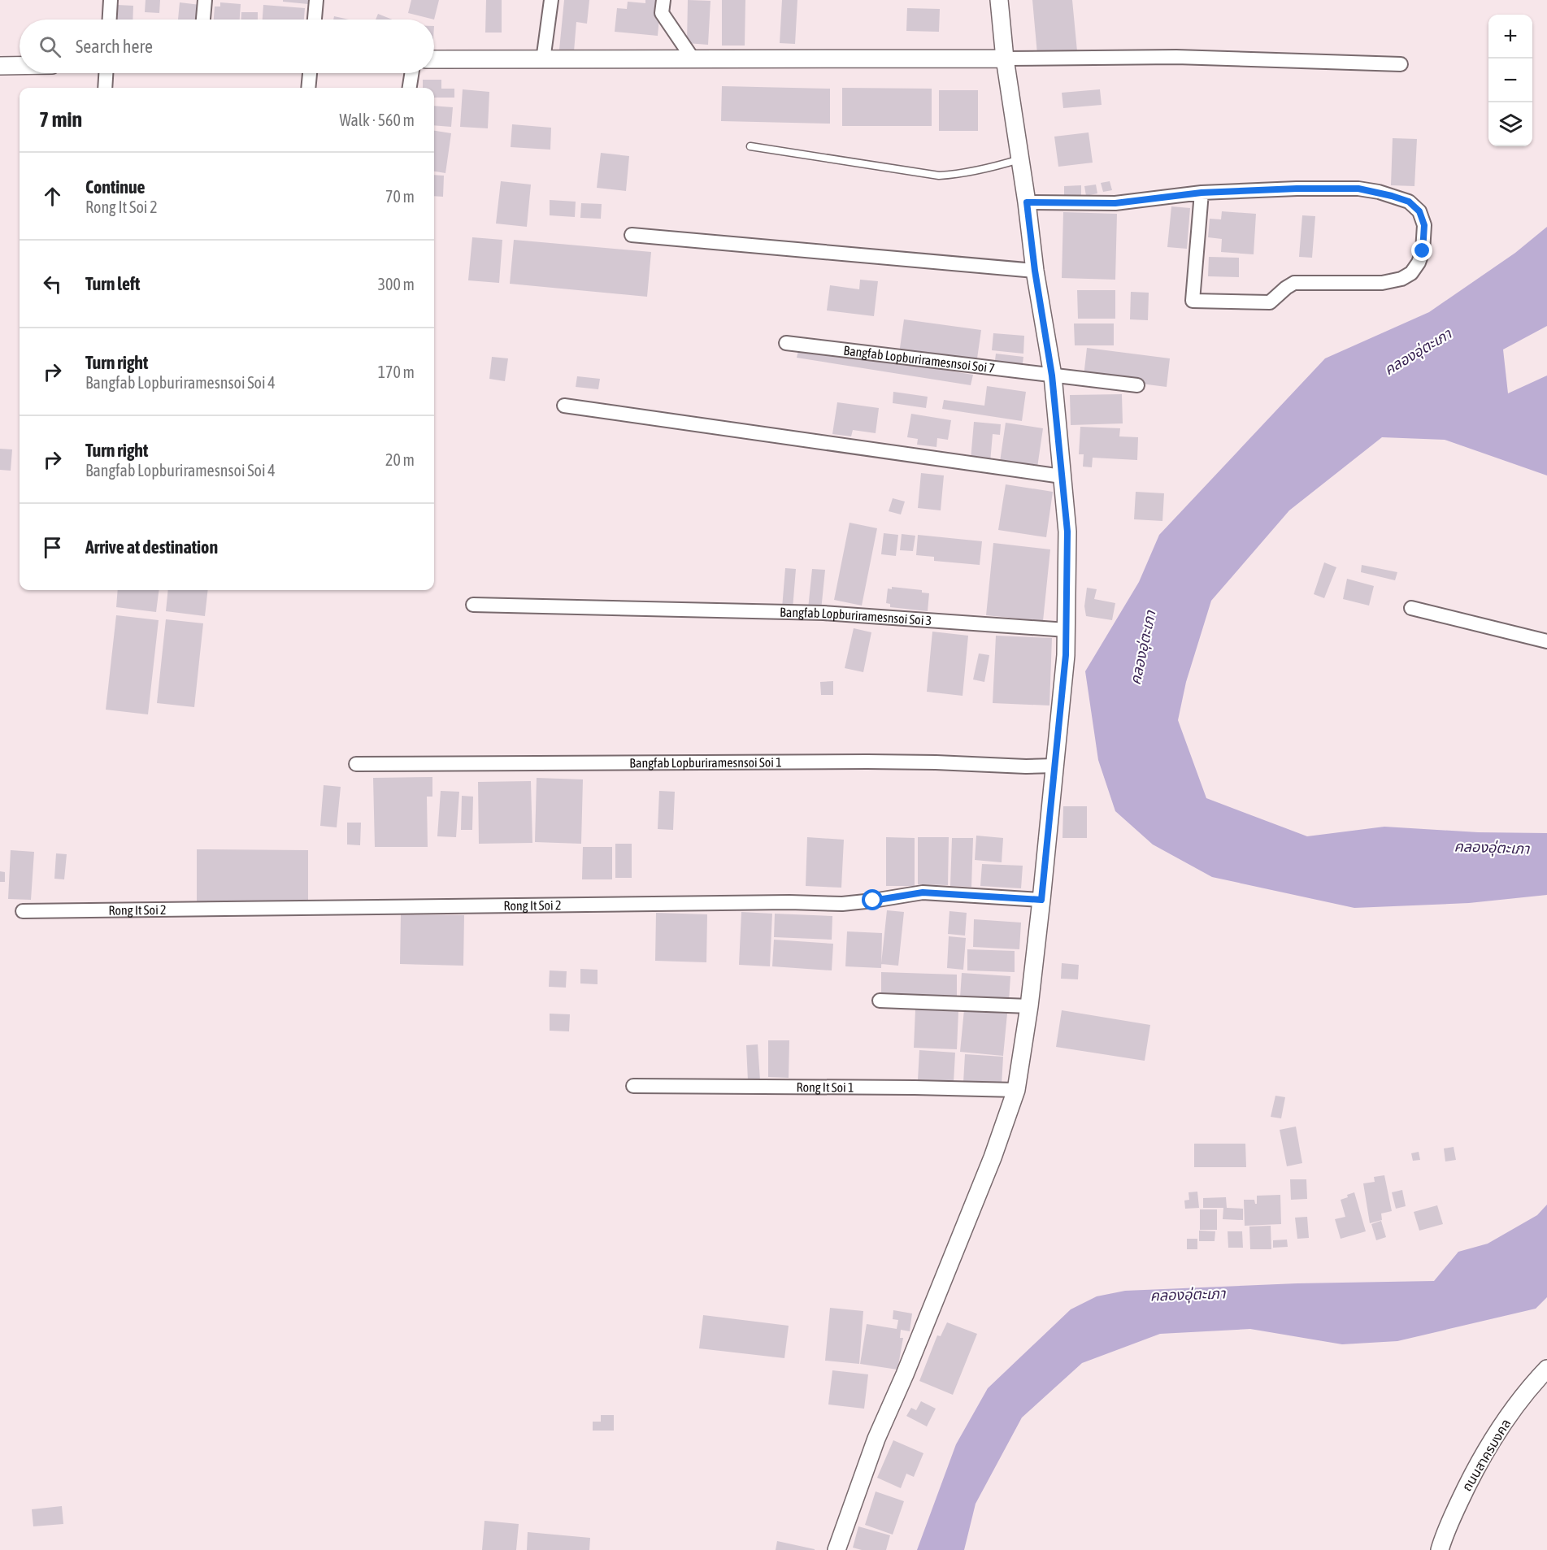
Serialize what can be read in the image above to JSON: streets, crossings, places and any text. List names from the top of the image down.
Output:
{
  "streets": {
    "street": [
      "Bangfab Lopburiramesnsoi Soi 7",
      "Bangfab Lopburiramesnsoi Soi 3",
      "Bangfab Lopburiramesnsoi Soi 1",
      "Rong It Soi 2",
      "Rong It Soi 1",
      "ถนนสาครมงคล"
    ]
  },
  "water": ["คลองอุ่ตะเภา"],
  "page": {
    "map_buttons": ["+", "−"],
    "search": "Search here",
    "heading": ["7 min", "Walk · 560 m"],
    "list": [
      ["Continue", "Rong It Soi 2", "70 m"],
      ["Turn left", "300 m"],
      ["Turn right", "Bangfab Lopburiramesnsoi Soi 4", "170 m"],
      ["Turn right", "Bangfab Lopburiramesnsoi Soi 4", "20 m"],
      "Arrive at destination"
    ]
  }
}
